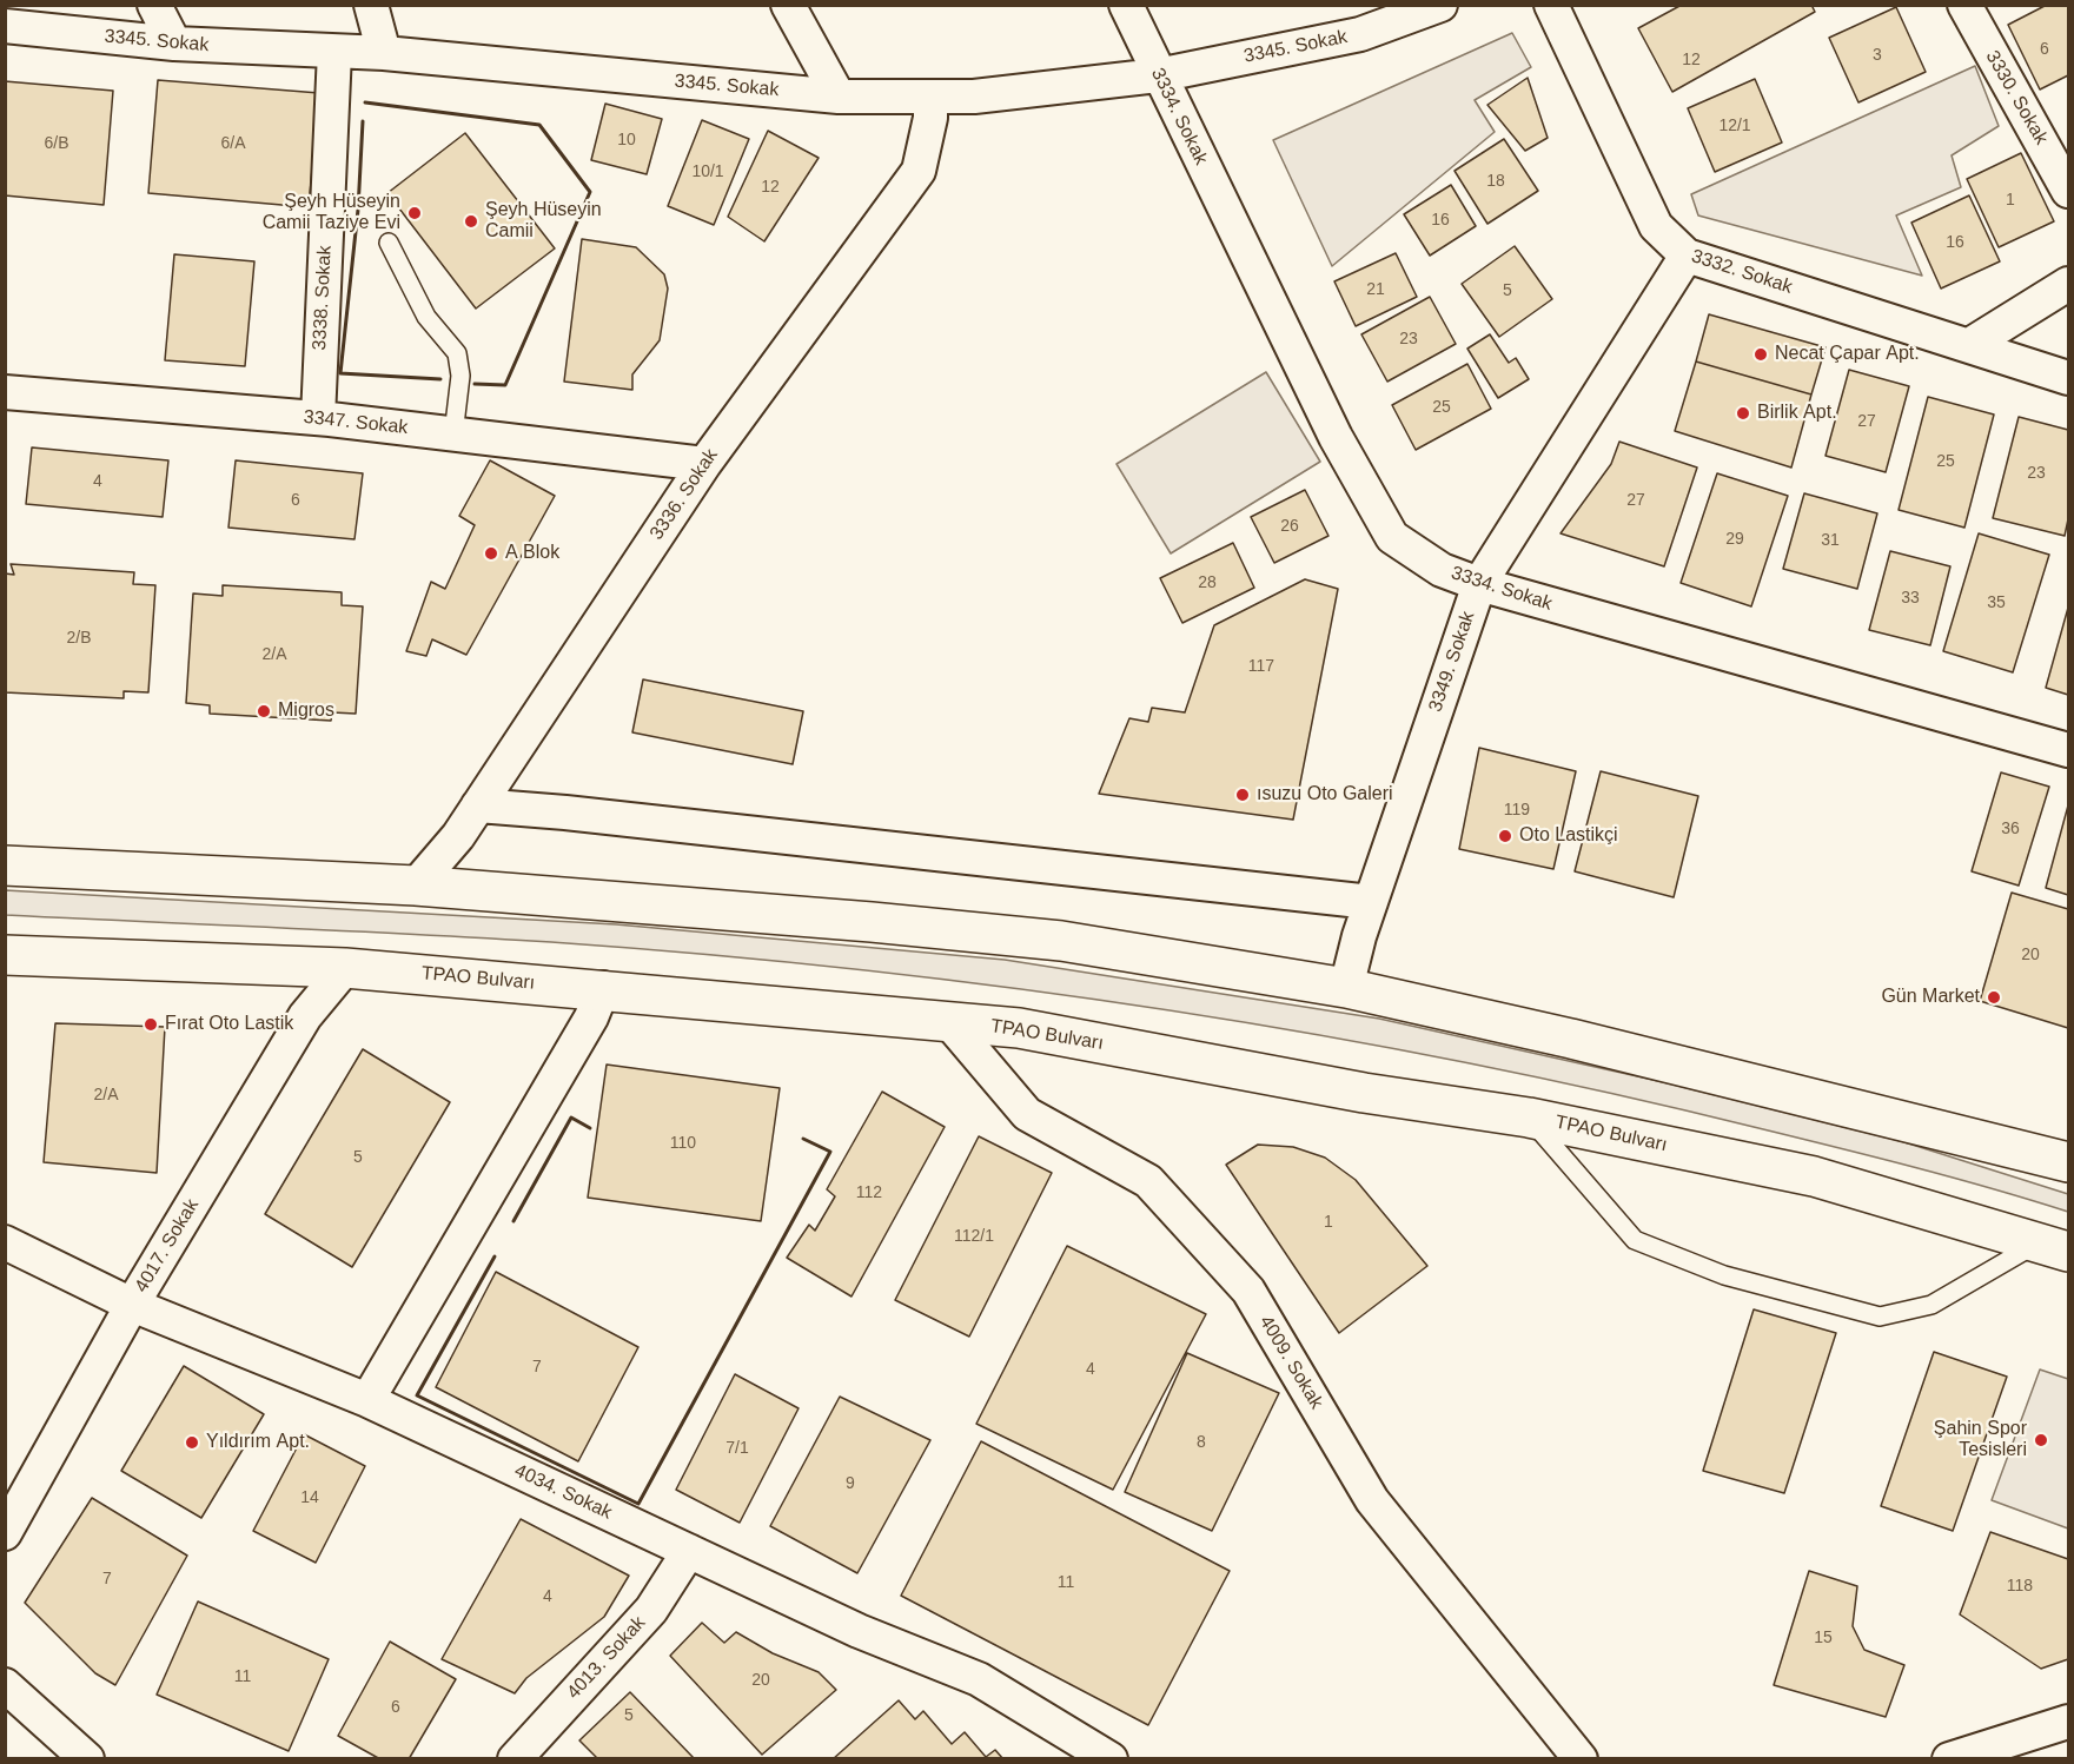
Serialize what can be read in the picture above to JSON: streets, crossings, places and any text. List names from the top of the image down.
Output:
{
  "streets": {
    "highway": ["TPAO Bulvarı"],
    "street": [
      "3345. Sokak",
      "3330. Sokak",
      "3334. Sokak",
      "3332. Sokak",
      "3338. Sokak",
      "3347. Sokak",
      "3336. Sokak",
      "3349. Sokak",
      "4017. Sokak",
      "4009. Sokak",
      "4034. Sokak",
      "4013. Sokak"
    ]
  },
  "crossings": [
    ["3345. Sokak", "3334. Sokak"],
    ["3345. Sokak", "3338. Sokak"],
    ["3345. Sokak", "3336. Sokak"],
    ["3334. Sokak", "3349. Sokak"],
    ["3332. Sokak", "3349. Sokak"],
    ["3338. Sokak", "3347. Sokak"],
    ["3347. Sokak", "3336. Sokak"],
    ["TPAO Bulvarı", "4017. Sokak"],
    ["TPAO Bulvarı", "4009. Sokak"],
    ["4017. Sokak", "4034. Sokak"],
    ["4034. Sokak", "4013. Sokak"]
  ],
  "places": [
    "Şeyh Hüseyin Camii Taziye Evi",
    "Şeyh Hüseyin Camii",
    "Necat Çapar Apt.",
    "Birlik Apt.",
    "A Blok",
    "Migros",
    "ısuzu Oto Galeri",
    "Oto Lastikçi",
    "Gün Market",
    "Fırat Oto Lastik",
    "Şahin Spor Tesisleri",
    "Yıldırım Apt."
  ],
  "house_numbers": [
    "6",
    "3",
    "12",
    "12/1",
    "10",
    "6/B",
    "6/A",
    "10/1",
    "18",
    "12",
    "1",
    "16",
    "16",
    "21",
    "5",
    "23",
    "25",
    "27",
    "25",
    "23",
    "4",
    "6",
    "27",
    "26",
    "29",
    "31",
    "28",
    "33",
    "35",
    "2/B",
    "2/A",
    "117",
    "119",
    "36",
    "20",
    "2/A",
    "110",
    "5",
    "112",
    "1",
    "112/1",
    "7",
    "4",
    "8",
    "7/1",
    "9",
    "14",
    "7",
    "11",
    "118",
    "4",
    "15",
    "11",
    "20",
    "6",
    "5"
  ]
}
